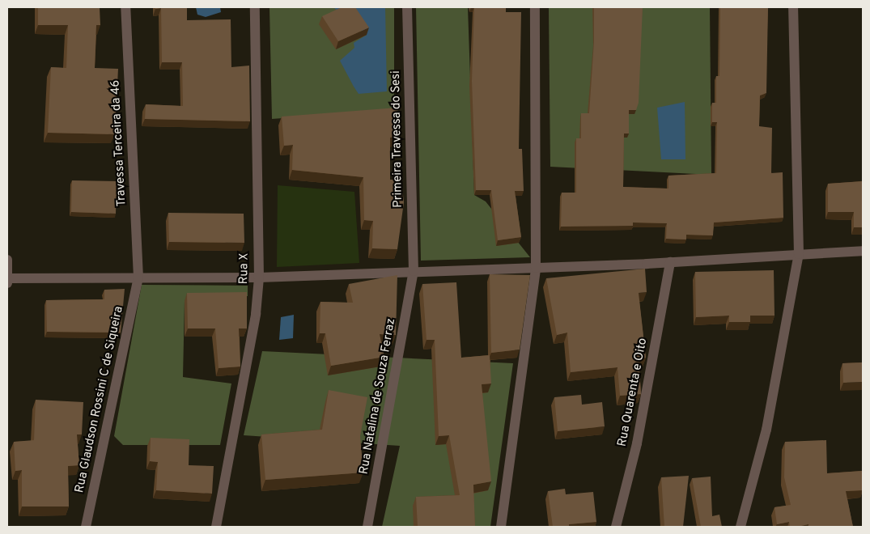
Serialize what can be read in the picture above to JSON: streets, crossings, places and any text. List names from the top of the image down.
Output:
{
  "streets": {
    "street": [
      "Primeira Travessa do Sesi",
      "Travessa Terceira da 46",
      "Rua X",
      "Rua Quarenta e Oito",
      "Rua Natalina de Souza Ferraz",
      "Rua Glaudson Rossini C de Siqueira"
    ]
  },
  "crossings": [
    ["Primeira Travessa do Sesi", "Rua Natalina de Souza Ferraz"],
    ["Travessa Terceira da 46", "Rua Glaudson Rossini C de Siqueira"]
  ]
}
